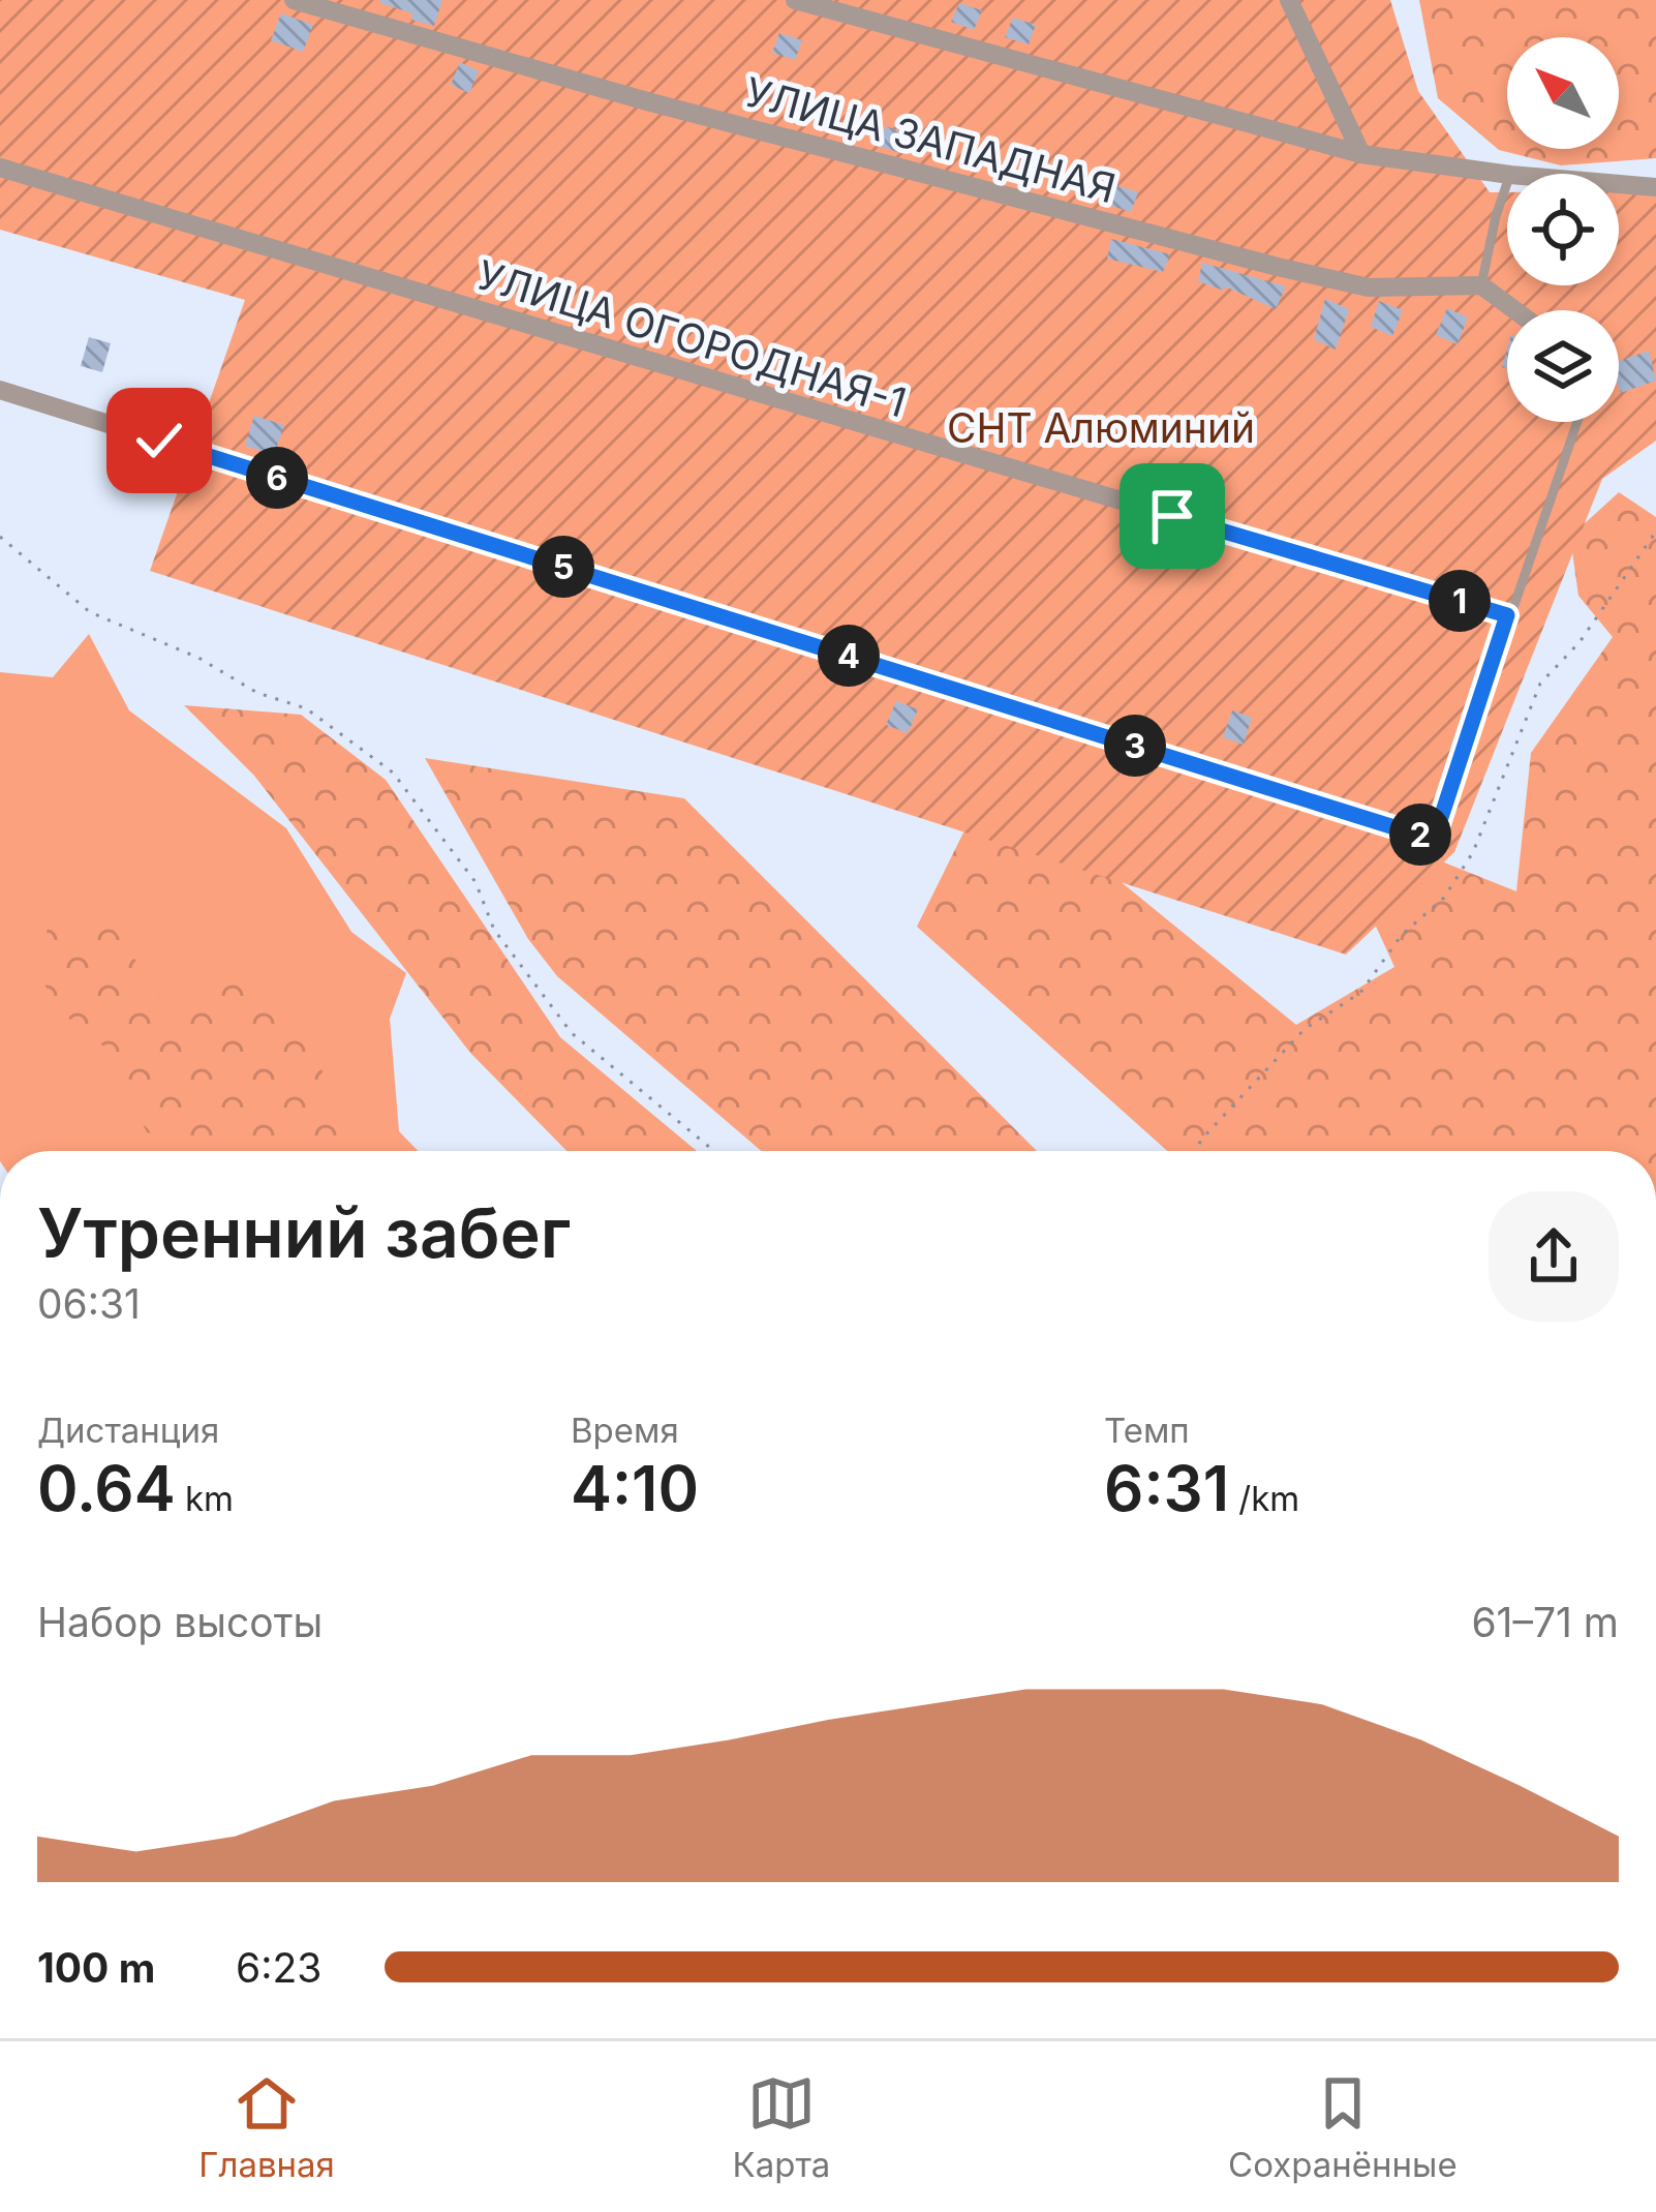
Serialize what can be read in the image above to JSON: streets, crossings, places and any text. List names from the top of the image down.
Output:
{
  "streets": {
    "street": ["УЛИЦА ЗАПАДНАЯ", "УЛИЦА ОГОРОДНАЯ-1"]
  },
  "parks": ["СНТ Алюминий"],
  "north": "top left",
  "page": {
    "pins": [
      "6",
      "5",
      "1",
      "4",
      "3",
      "2"
    ],
    "heading": ["Утренний забег", "06:31"],
    "stats": [
      ["Дистанция", "0.64 km"],
      ["Время", "4:10"],
      ["Темп", "6:31 /km"]
    ],
    "chart": ["Набор высоты", "61–71 m"],
    "list": [
      {
        "name": "100 m",
        "note": "6:23"
      }
    ],
    "tabs": ["Главная", "Карта", "Сохранённые"]
  }
}
